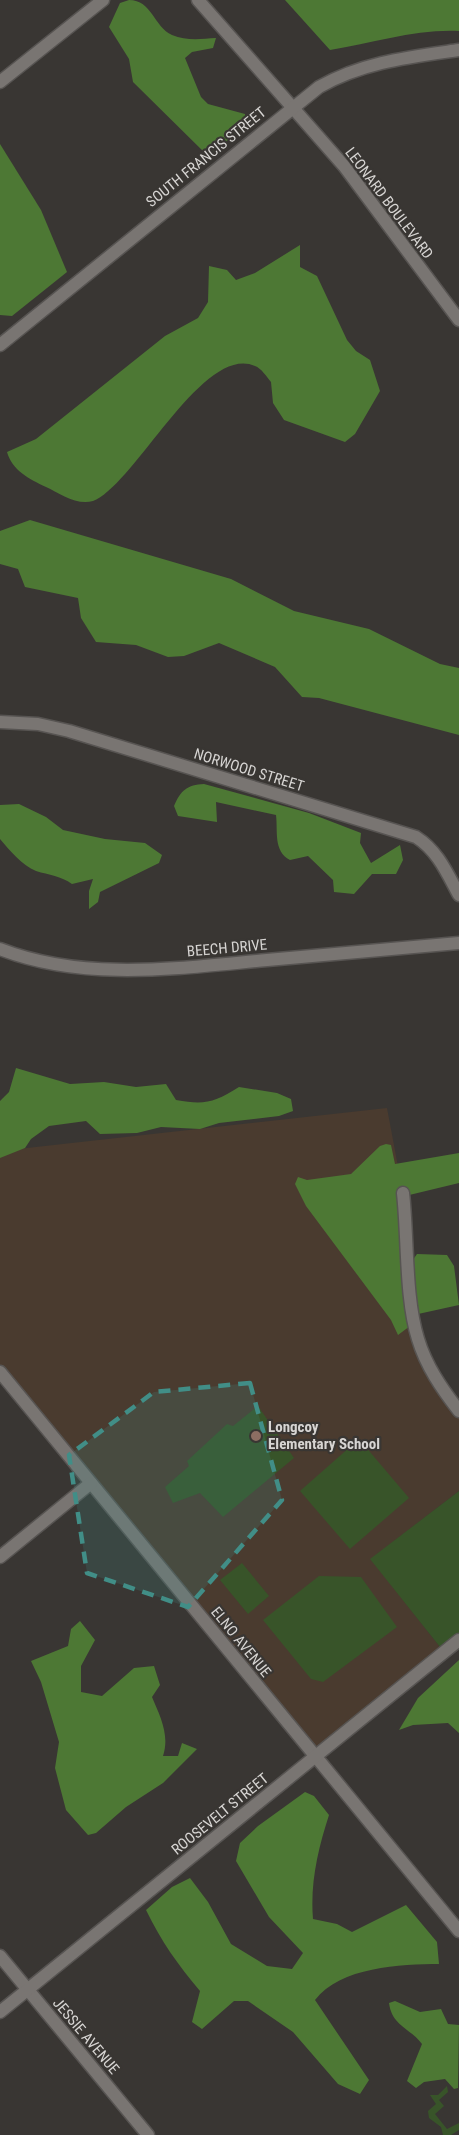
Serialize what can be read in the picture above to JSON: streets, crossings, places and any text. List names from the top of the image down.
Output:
{
  "streets": {
    "street": [
      "SOUTH FRANCIS STREET",
      "LEONARD BOULEVARD",
      "NORWOOD STREET",
      "BEECH DRIVE",
      "ELNO AVENUE",
      "ROOSEVELT STREET",
      "JESSIE AVENUE"
    ]
  },
  "crossings": [
    ["SOUTH FRANCIS STREET", "LEONARD BOULEVARD"],
    ["ELNO AVENUE", "ROOSEVELT STREET"],
    ["ROOSEVELT STREET", "JESSIE AVENUE"]
  ],
  "places": ["Longcoy Elementary School"]
}
